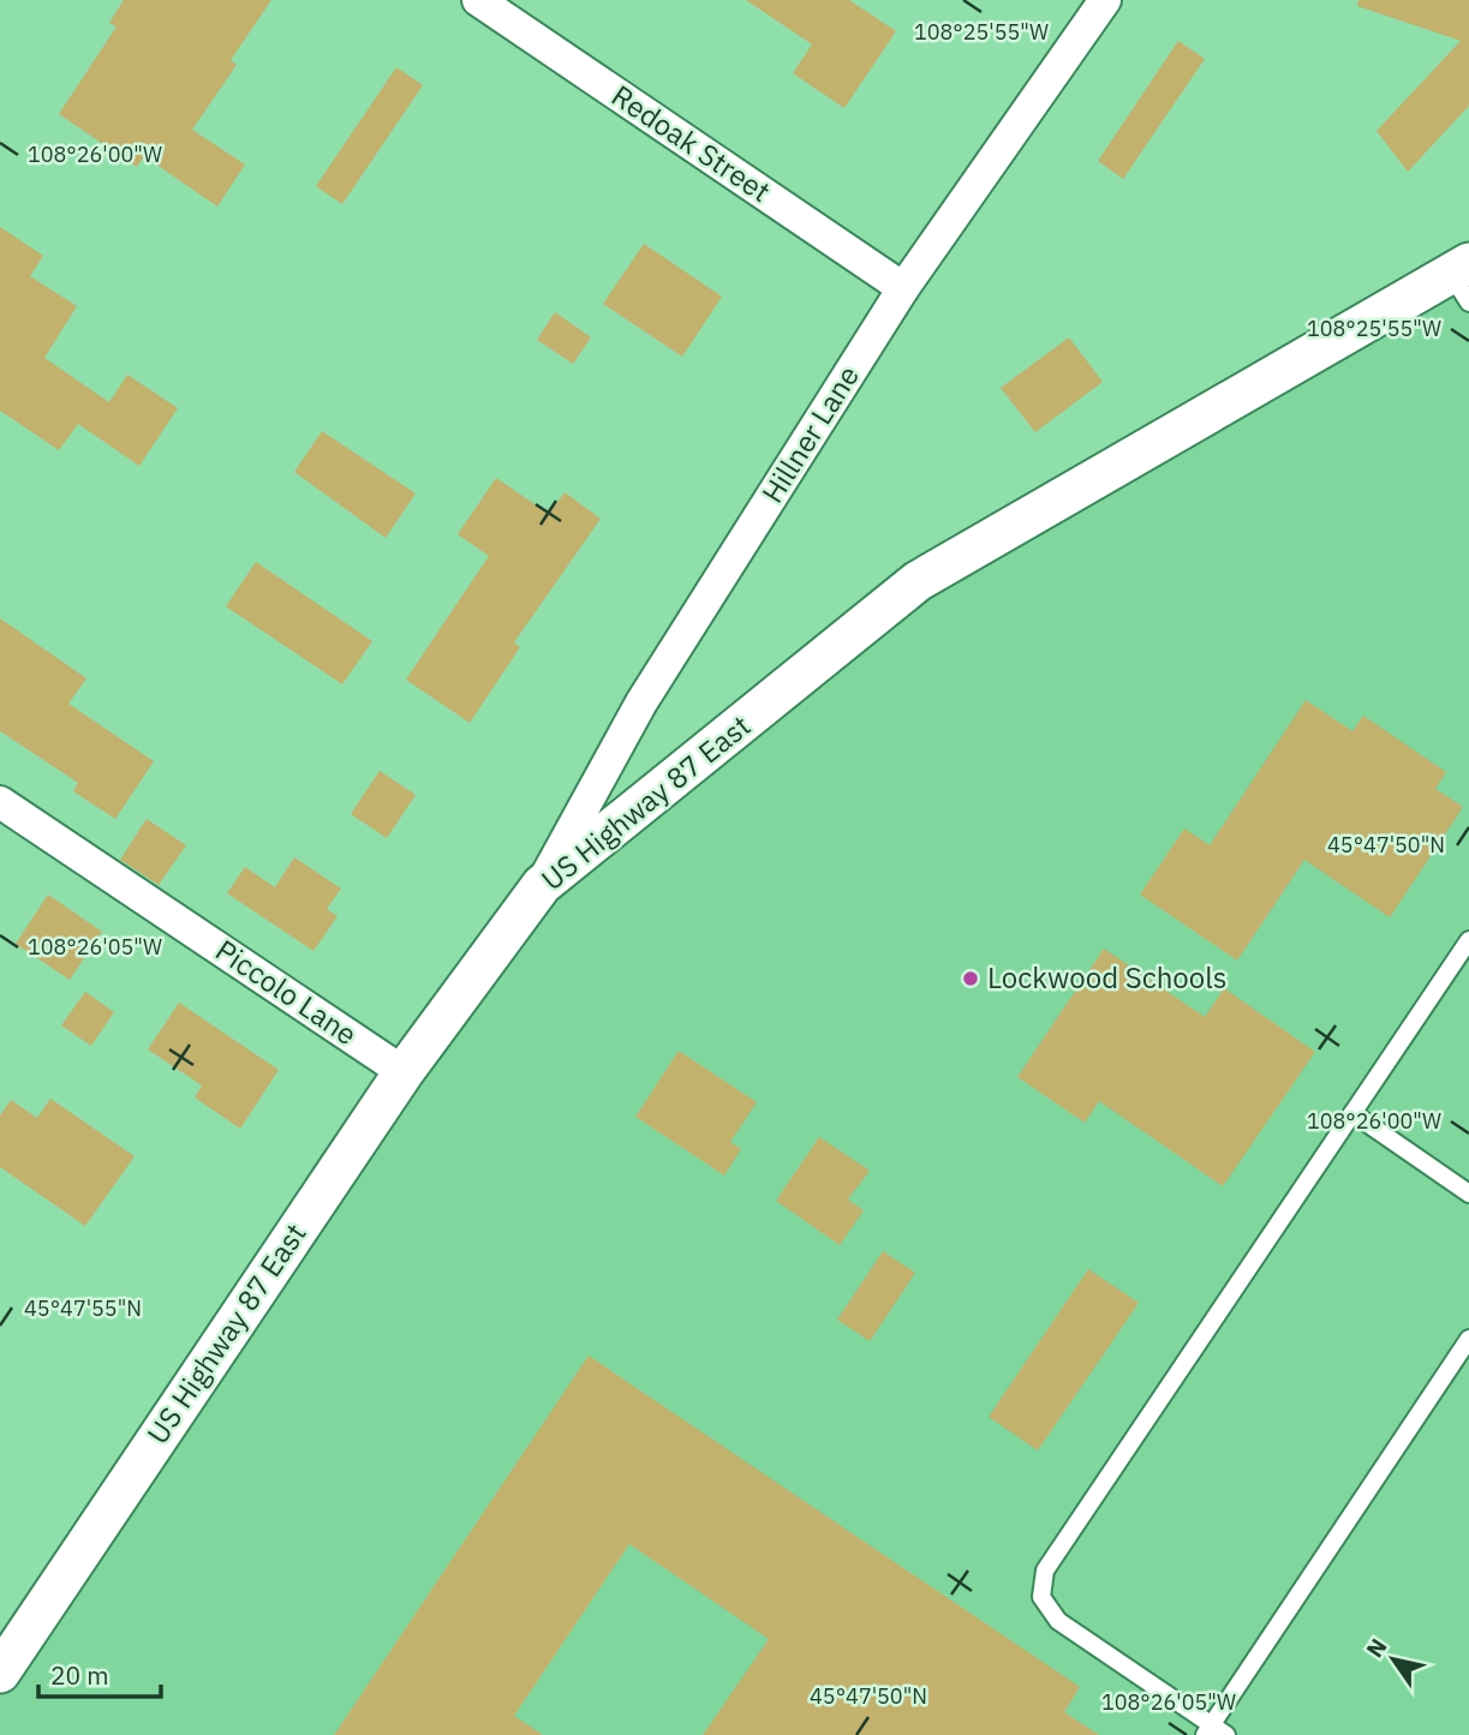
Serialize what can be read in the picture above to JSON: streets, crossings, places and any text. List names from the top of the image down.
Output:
{
  "streets": {
    "street": [
      "Redoak Street",
      "Hillner Lane",
      "US Highway 87 East",
      "Piccolo Lane"
    ]
  },
  "crossings": [
    ["Redoak Street", "Hillner Lane"],
    ["Hillner Lane", "US Highway 87 East"],
    ["US Highway 87 East", "Piccolo Lane"]
  ],
  "places": ["Lockwood Schools"],
  "scale_bar": "20 m",
  "north": "top left",
  "coordinates": [
    "108°25'55\"W",
    "108°26'00\"W",
    "45°47'50\"N",
    "108°26'05\"W",
    "45°47'55\"N"
  ]
}
